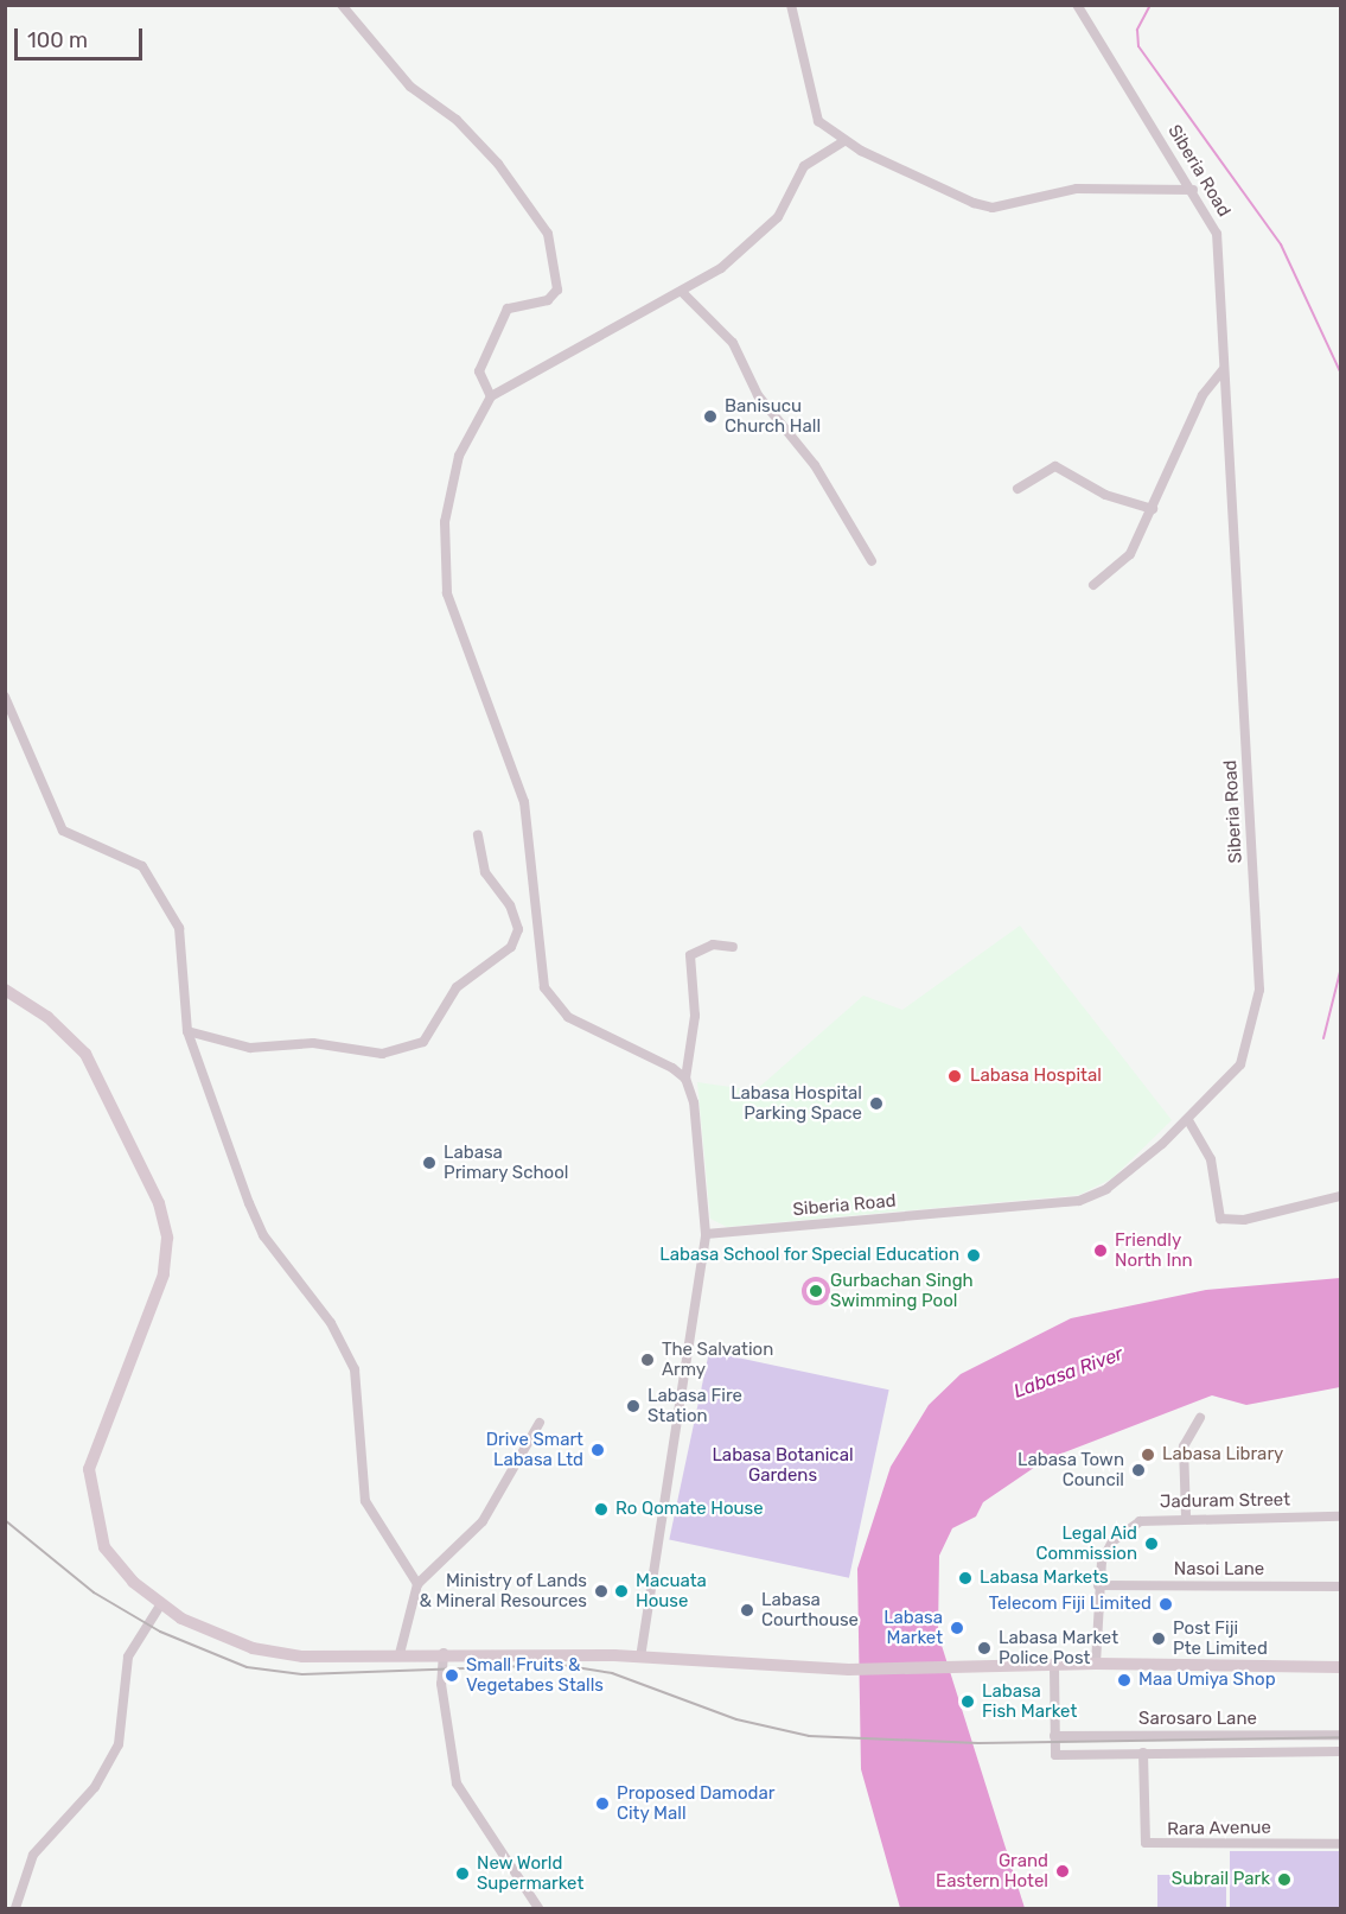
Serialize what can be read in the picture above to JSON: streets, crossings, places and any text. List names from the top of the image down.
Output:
{
  "streets": {
    "street": [
      "Siberia Road",
      "Jaduram Street",
      "Nasoi Lane",
      "Sarosaro Lane",
      "Rara Avenue"
    ]
  },
  "crossings": [
    ["Jaduram Street", "Nasoi Lane"]
  ],
  "water": ["Labasa River"],
  "parks": ["Labasa Botanical Gardens"],
  "places": [
    "Banisucu Church Hall",
    "Labasa Hospital",
    "Labasa Hospital Parking Space",
    "Labasa Primary School",
    "Friendly North Inn",
    "Labasa School for Special Education",
    "Gurbachan Singh Swimming Pool",
    "The Salvation Army",
    "Labasa Fire Station",
    "Drive Smart Labasa Ltd",
    "Labasa Library",
    "Labasa Town Council",
    "Ro Qomate House",
    "Legal Aid Commission",
    "Labasa Markets",
    "Ministry of Lands & Mineral Resources",
    "Macuata House",
    "Telecom Fiji Limited",
    "Labasa Courthouse",
    "Labasa Market",
    "Post Fiji Pte Limited",
    "Labasa Market Police Post",
    "Small Fruits & Vegetabes Stalls",
    "Maa Umiya Shop",
    "Labasa Fish Market",
    "Proposed Damodar City Mall",
    "Grand Eastern Hotel",
    "New World Supermarket",
    "Subrail Park"
  ],
  "scale_bar": "100 m"
}
